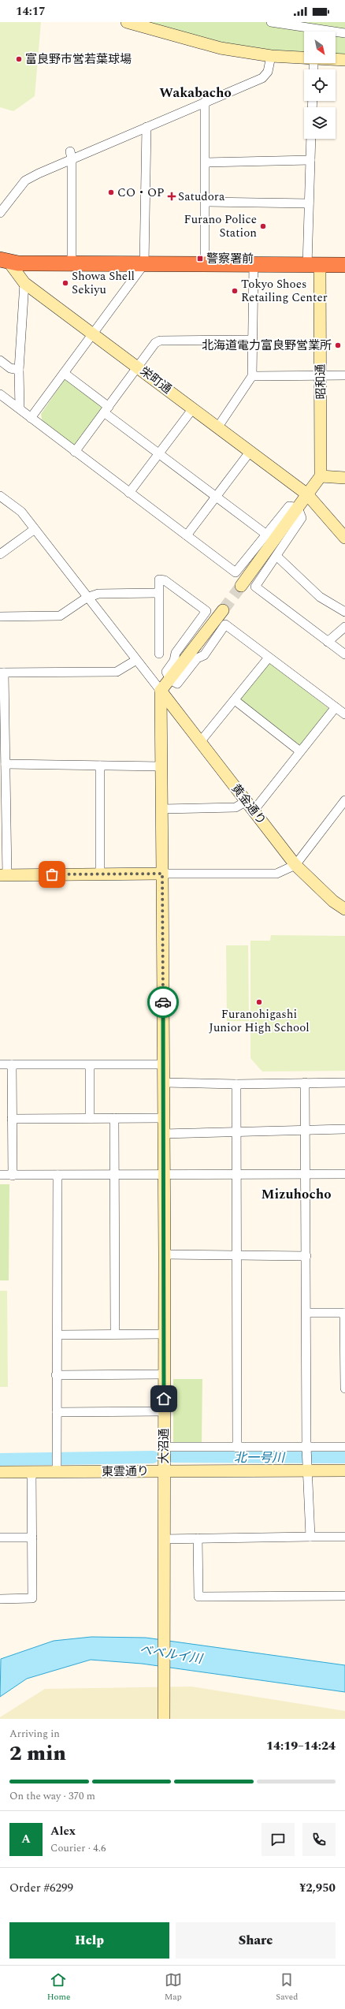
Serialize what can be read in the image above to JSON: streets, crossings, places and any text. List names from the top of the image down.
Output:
{
  "streets": {
    "street": [
      "栄町通",
      "昭和通",
      "黄金通り",
      "大沼通",
      "東雲通り"
    ]
  },
  "crossings": [
    ["黄金通り", "大沼通"],
    ["大沼通", "東雲通り"]
  ],
  "districts": ["Wakabacho", "Mizuhocho"],
  "water": ["北一号川", "ベベルイ川"],
  "places": {
    "other": [
      "富良野市営若葉球場",
      "CO・OP",
      "Furano Police Station",
      "Showa Shell Sekiyu",
      "Tokyo Shoes Retailing Center",
      "北海道電力富良野営業所",
      "Furanohigashi Junior High School"
    ],
    "health": ["Satudora"],
    "transit": ["警察署前"]
  },
  "north": "bottom right",
  "page": {
    "status": "14:17",
    "heading": ["2 min", "Arriving in", "14:19–14:24"],
    "panel": [
      "Alex",
      "Courier · 4.6",
      "Order #6299",
      "¥2,950"
    ],
    "bar": "On the way · 370 m",
    "round": "A",
    "buttons": ["Help", "Share"],
    "tabs": ["Home", "Map", "Saved"]
  }
}
